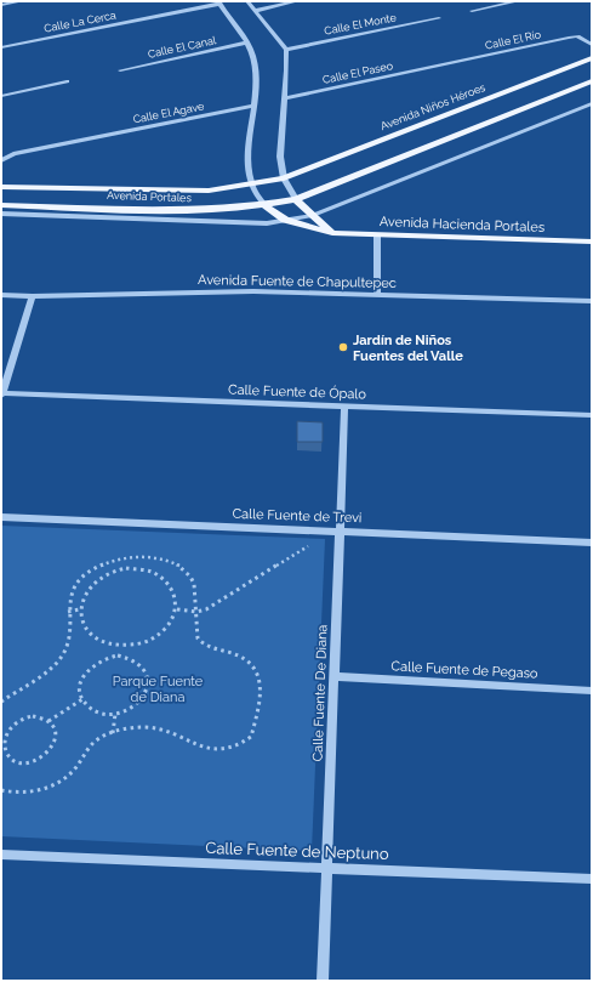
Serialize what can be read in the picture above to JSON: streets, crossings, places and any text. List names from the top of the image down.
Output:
{
  "streets": {
    "main road": ["Avenida Niños Héroes", "Avenida Portales", "Avenida Hacienda Portales"],
    "street": [
      "Calle La Cerca",
      "Calle El Monte",
      "Calle El Río",
      "Calle El Canal",
      "Calle El Paseo",
      "Calle El Agave",
      "Avenida Fuente de Chapultepec",
      "Calle Fuente de Ópalo",
      "Calle Fuente de Trevi",
      "Calle Fuente de Pegaso",
      "Calle Fuente De Diana",
      "Calle Fuente de Neptuno"
    ]
  },
  "crossings": [
    ["Calle El Río", "Calle El Paseo"],
    ["Avenida Niños Héroes", "Avenida Portales"],
    ["Avenida Portales", "Avenida Hacienda Portales"],
    ["Calle Fuente de Ópalo", "Calle Fuente De Diana"],
    ["Calle Fuente de Trevi", "Calle Fuente De Diana"],
    ["Calle Fuente de Pegaso", "Calle Fuente De Diana"],
    ["Calle Fuente De Diana", "Calle Fuente de Neptuno"]
  ],
  "parks": ["Parque Fuente de Diana"],
  "places": ["Jardín de Niños Fuentes del Valle"]
}
